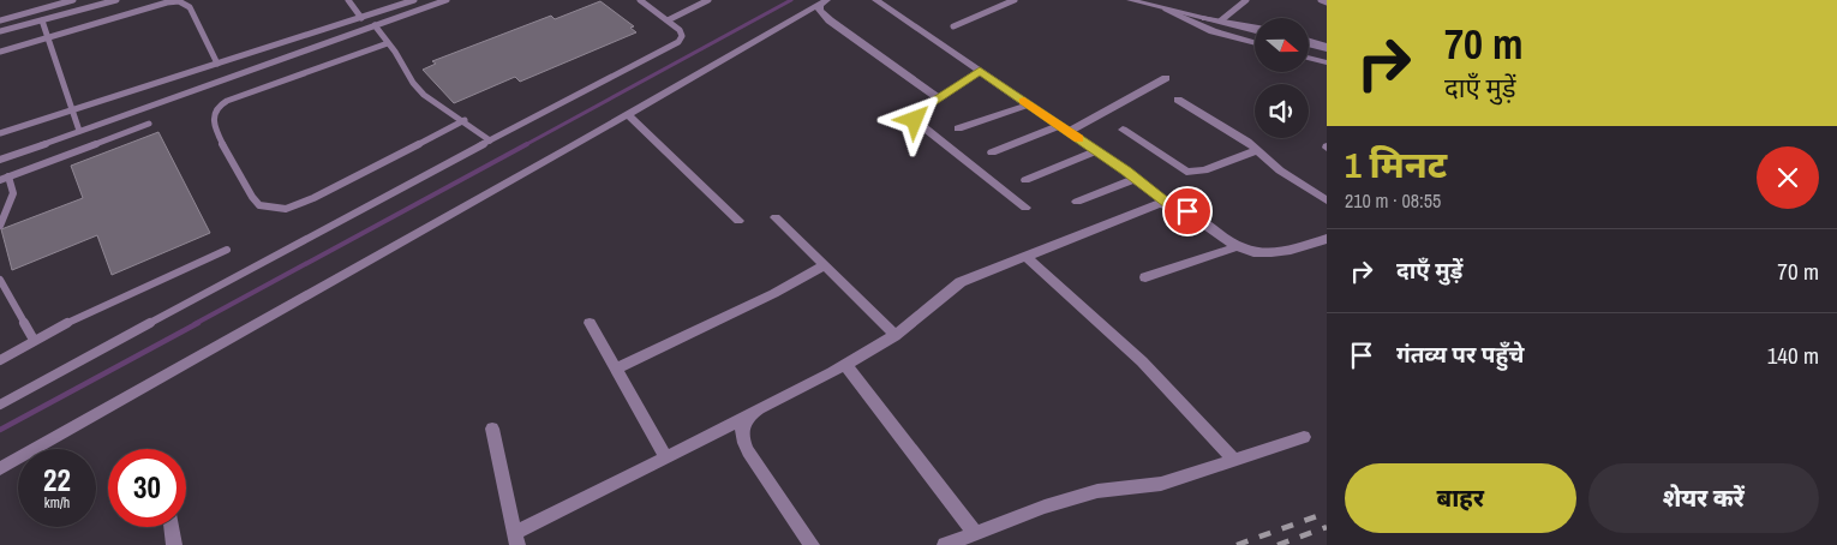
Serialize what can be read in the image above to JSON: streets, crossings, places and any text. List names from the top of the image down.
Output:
{
  "north": "right",
  "page": {
    "turn": ["70 m", "दाएँ मुड़ें"],
    "heading": ["1 मिनट", "210 m · 08:55"],
    "list": [
      {
        "name": "दाएँ मुड़ें",
        "value": "70 m"
      },
      {
        "name": "गंतव्य पर पहुँचे",
        "value": "140 m"
      }
    ],
    "speed": "22 km/h",
    "limit": "30",
    "buttons": ["बाहर", "शेयर करें"]
  }
}
